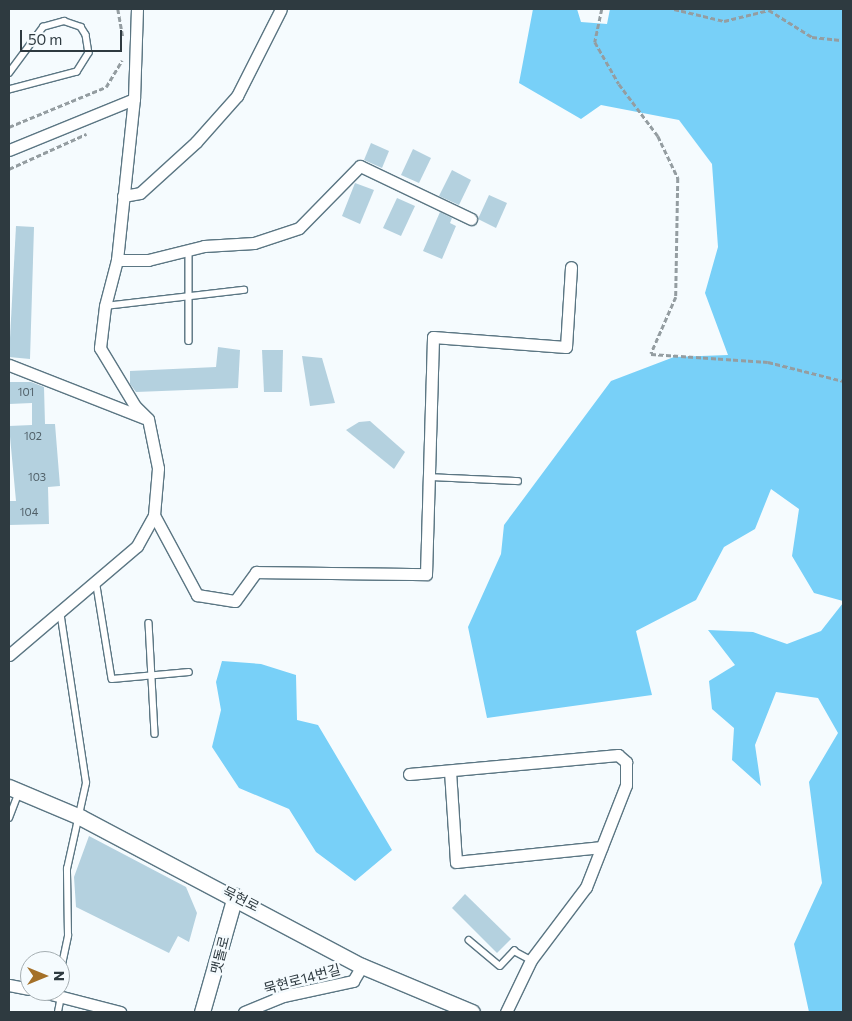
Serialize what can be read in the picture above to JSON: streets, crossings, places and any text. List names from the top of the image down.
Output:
{
  "streets": {
    "street": ["묵현로", "맷돌로", "묵현로14번길"]
  },
  "crossings": [
    ["묵현로", "맷돌로"],
    ["묵현로", "묵현로14번길"]
  ],
  "house_numbers": [
    "101",
    "102",
    "103",
    "104"
  ],
  "scale_bar": "50 m",
  "north": "right"
}
